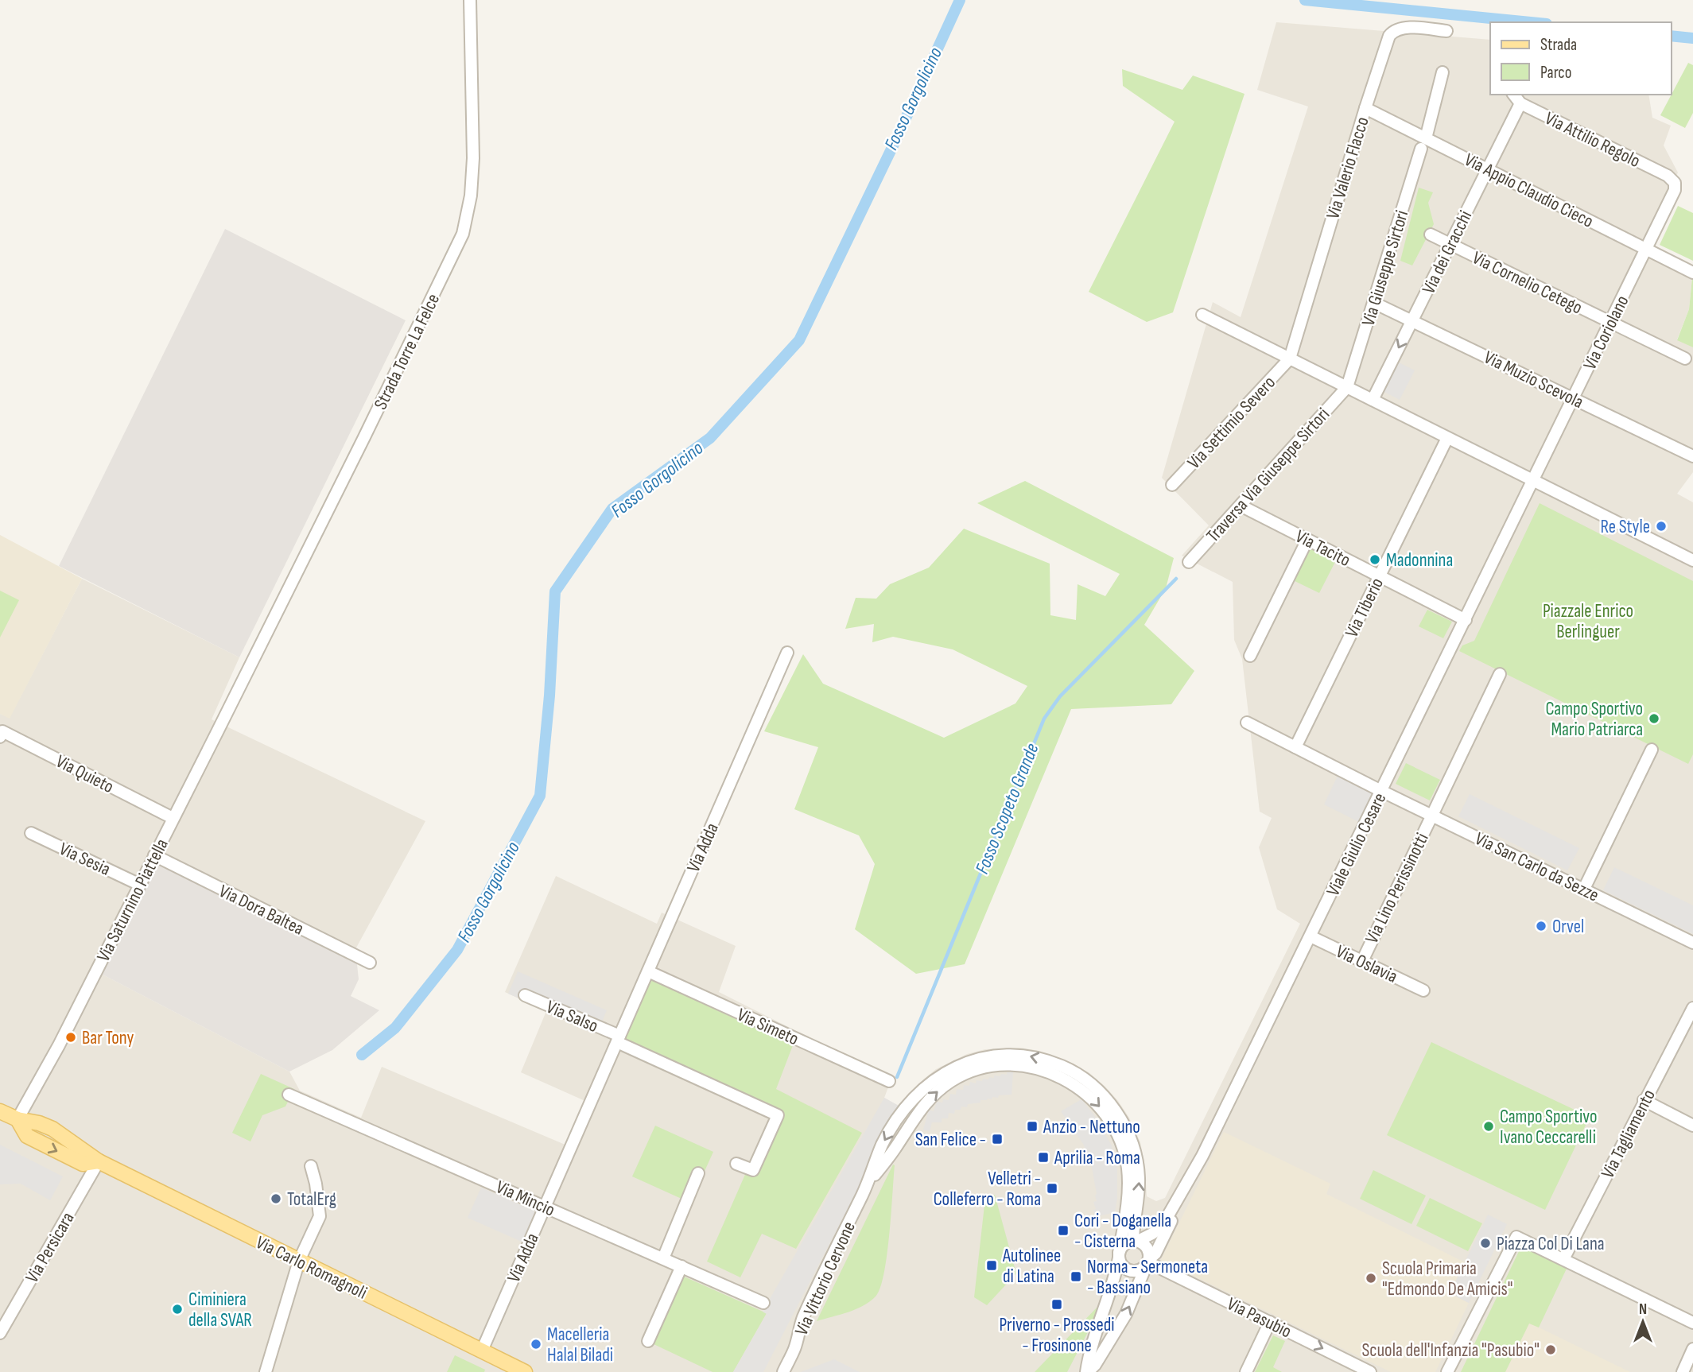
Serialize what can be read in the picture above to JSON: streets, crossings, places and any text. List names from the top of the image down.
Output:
{
  "streets": {
    "main road": ["Via Carlo Romagnoli"],
    "street": [
      "Via Attilio Regolo",
      "Via Valerio Flacco",
      "Via Appio Claudio Cieco",
      "Via dei Gracchi",
      "Via Giuseppe Sirtori",
      "Via Cornelio Cetego",
      "Via Coriolano",
      "Strada Torre La Felce",
      "Via Muzio Scevola",
      "Via Settimio Severo",
      "Traversa Via Giuseppe Sirtori",
      "Via Tacito",
      "Via Tiberio",
      "Via Quieto",
      "Viale Giulio Cesare",
      "Via Adda",
      "Via Sesia",
      "Via San Carlo da Sezze",
      "Via Lino Perissinotti",
      "Via Saturnino Piattella",
      "Via Dora Baltea",
      "Via Oslavia",
      "Via Salso",
      "Via Simeto",
      "Via Tagliamento",
      "Via Mincio",
      "Via Persicara",
      "Via Vittorio Cervone",
      "Via Pasubio"
    ]
  },
  "crossings": [
    ["Via Attilio Regolo", "Via dei Gracchi"],
    ["Via Attilio Regolo", "Via Coriolano"],
    ["Via Valerio Flacco", "Via Appio Claudio Cieco"],
    ["Via Valerio Flacco", "Via Settimio Severo"],
    ["Via Appio Claudio Cieco", "Via dei Gracchi"],
    ["Via Appio Claudio Cieco", "Via Giuseppe Sirtori"],
    ["Via Appio Claudio Cieco", "Via Coriolano"],
    ["Via dei Gracchi", "Via Cornelio Cetego"],
    ["Via dei Gracchi", "Via Muzio Scevola"],
    ["Via Giuseppe Sirtori", "Via Muzio Scevola"],
    ["Via Giuseppe Sirtori", "Traversa Via Giuseppe Sirtori"],
    ["Via Cornelio Cetego", "Via Coriolano"],
    ["Via Coriolano", "Via Muzio Scevola"],
    ["Via Coriolano", "Viale Giulio Cesare"],
    ["Strada Torre La Felce", "Via Saturnino Piattella"],
    ["Traversa Via Giuseppe Sirtori", "Via Tacito"],
    ["Via Tacito", "Via Tiberio"],
    ["Via Tacito", "Viale Giulio Cesare"],
    ["Via Tiberio", "Via San Carlo da Sezze"],
    ["Via Quieto", "Via Saturnino Piattella"],
    ["Viale Giulio Cesare", "Via San Carlo da Sezze"],
    ["Viale Giulio Cesare", "Via Oslavia"],
    ["Viale Giulio Cesare", "Via Vittorio Cervone"],
    ["Viale Giulio Cesare", "Via Pasubio"],
    ["Via Adda", "Via Salso"],
    ["Via Adda", "Via Simeto"],
    ["Via Adda", "Via Mincio"],
    ["Via Adda", "Via Carlo Romagnoli"],
    ["Via Sesia", "Via Saturnino Piattella"],
    ["Via San Carlo da Sezze", "Via Lino Perissinotti"],
    ["Via Lino Perissinotti", "Via Oslavia"],
    ["Via Saturnino Piattella", "Via Dora Baltea"],
    ["Via Persicara", "Via Carlo Romagnoli"],
    ["Via Vittorio Cervone", "Via Pasubio"]
  ],
  "one_way": ["Via Pasubio"],
  "water": ["Fosso Gorgolicino", "Fosso Scopeto Grande"],
  "parks": ["Piazzale Enrico Berlinguer"],
  "places": {
    "other": [
      "Re Style",
      "Madonnina",
      "Campo Sportivo Mario Patriarca",
      "Orvel",
      "Bar Tony",
      "Campo Sportivo Ivano Ceccarelli",
      "TotalErg",
      "Piazza Col Di Lana",
      "Scuola Primaria \"Edmondo De Amicis\"",
      "Ciminiera della SVAR",
      "Macelleria Halal Biladi",
      "Scuola dell'Infanzia \"Pasubio\""
    ],
    "transit": [
      "Anzio - Nettuno",
      "San Felice -",
      "Aprilia - Roma",
      "Velletri - Colleferro - Roma",
      "Cori - Doganella - Cisterna",
      "Autolinee di Latina",
      "Norma - Sermoneta - Bassiano",
      "Priverno - Prossedi - Frosinone"
    ]
  },
  "legend": ["Strada", "Parco"],
  "north": "top"
}
